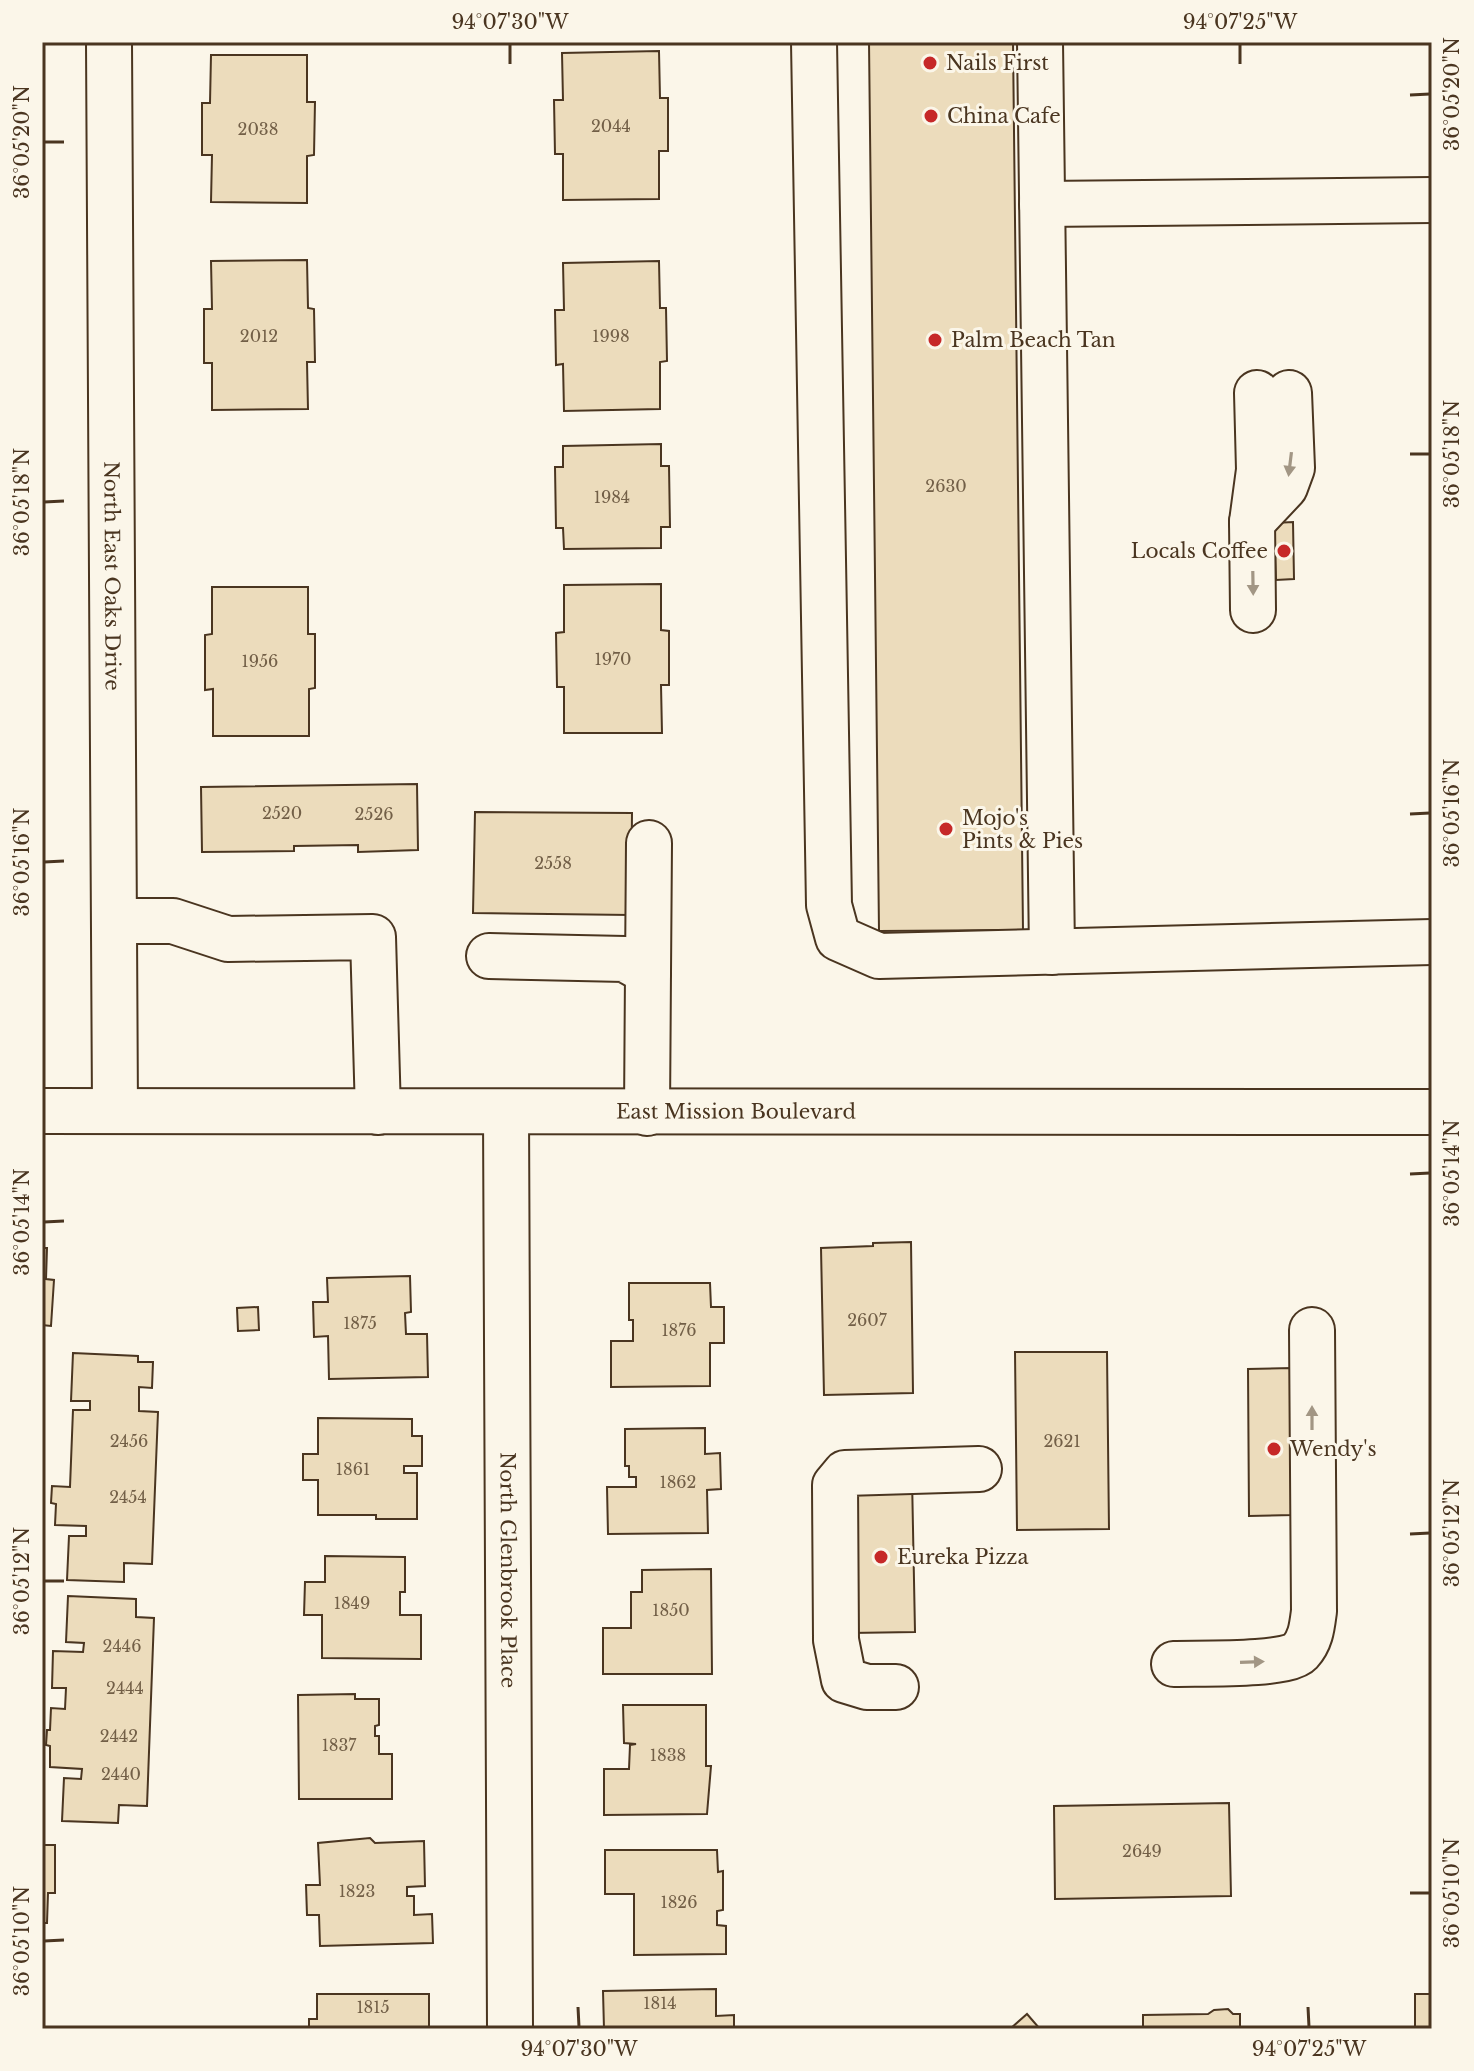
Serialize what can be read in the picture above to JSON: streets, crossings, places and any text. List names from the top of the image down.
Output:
{
  "streets": {
    "street": ["North East Oaks Drive", "East Mission Boulevard", "North Glenbrook Place"]
  },
  "crossings": [
    ["North East Oaks Drive", "East Mission Boulevard"],
    ["East Mission Boulevard", "North Glenbrook Place"]
  ],
  "places": [
    "Nails First",
    "China Cafe",
    "Palm Beach Tan",
    "Locals Coffee",
    "Mojo's Pints & Pies",
    "Wendy's",
    "Eureka Pizza"
  ],
  "house_numbers": [
    "2044",
    "2038",
    "2012",
    "1998",
    "2630",
    "1984",
    "1970",
    "1956",
    "2520",
    "2526",
    "2558",
    "2607",
    "1875",
    "1876",
    "2456",
    "2621",
    "1861",
    "1862",
    "2454",
    "1849",
    "1850",
    "2446",
    "2444",
    "2442",
    "1837",
    "1838",
    "2440",
    "2649",
    "1823",
    "1826",
    "1814",
    "1815"
  ],
  "coordinates": [
    "94°07'30\"W",
    "94°07'25\"W",
    "36°05'20\"N",
    "36°05'18\"N",
    "36°05'16\"N",
    "36°05'14\"N",
    "36°05'12\"N",
    "36°05'10\"N"
  ]
}
